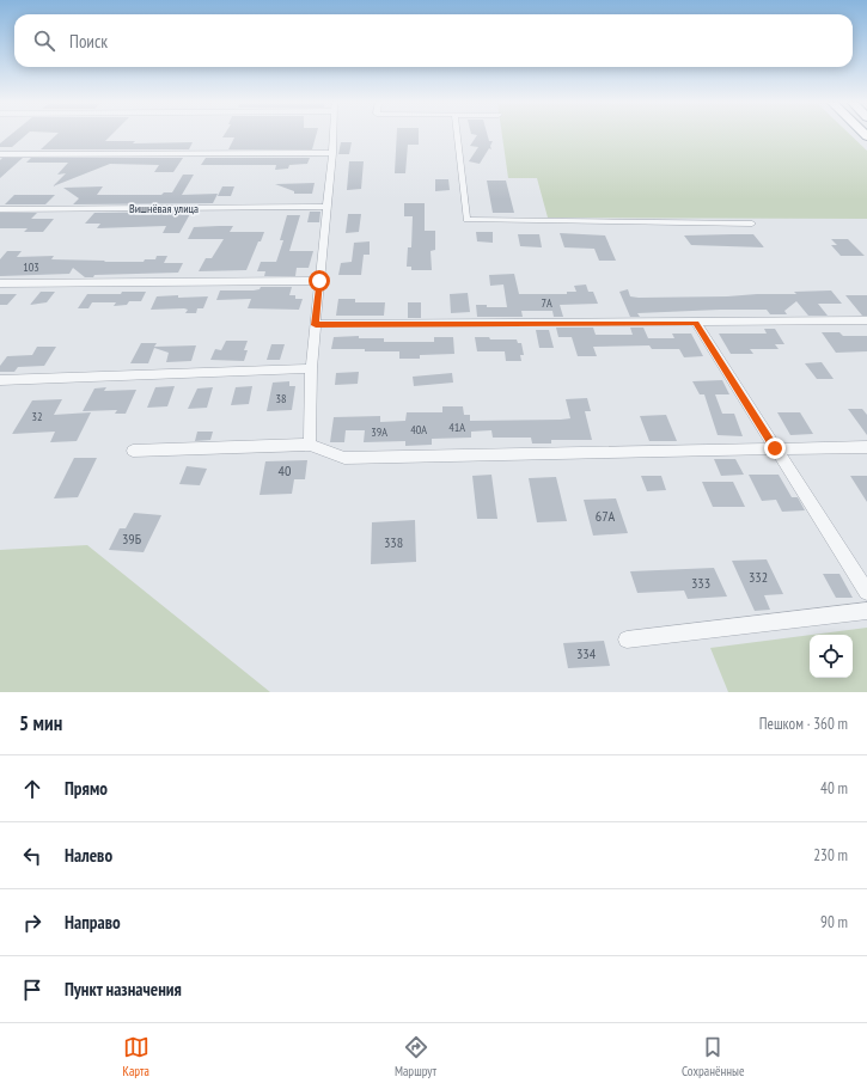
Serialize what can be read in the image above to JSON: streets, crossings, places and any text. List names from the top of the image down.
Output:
{
  "streets": {
    "street": ["Вишнёвая улица"]
  },
  "house_numbers": [
    "103",
    "7А",
    "38",
    "32",
    "41А",
    "40А",
    "39А",
    "40",
    "67А",
    "39Б",
    "338",
    "332",
    "333",
    "334"
  ],
  "page": {
    "search": "Поиск",
    "heading": ["5 мин", "Пешком · 360 m"],
    "list": [
      ["Прямо", "40 m"],
      ["Налево", "230 m"],
      ["Направо", "90 m"],
      "Пункт назначения"
    ],
    "nav": ["Карта", "Маршрут", "Сохранённые"]
  }
}
